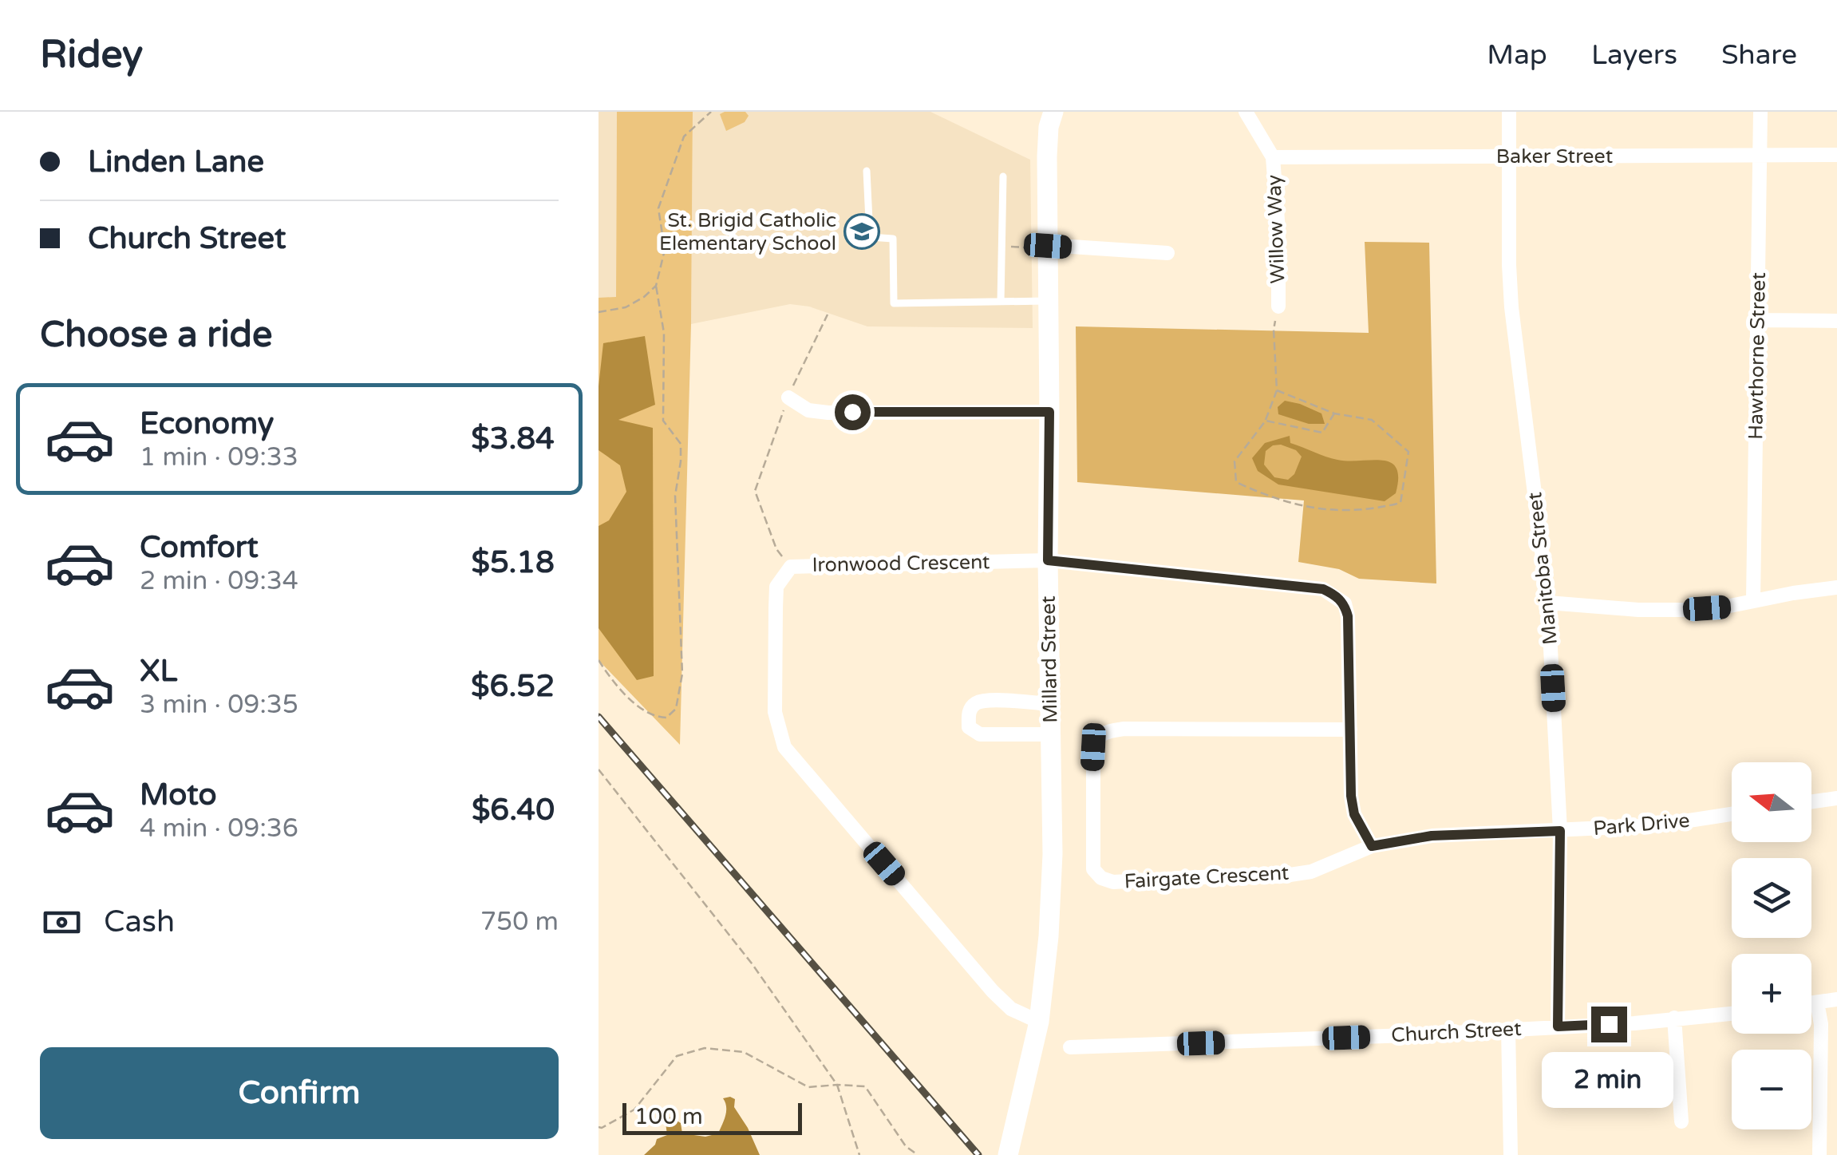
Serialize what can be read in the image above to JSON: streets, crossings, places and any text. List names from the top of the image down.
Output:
{
  "streets": {
    "street": [
      "Baker Street",
      "Willow Way",
      "Hawthorne Street",
      "Ironwood Crescent",
      "Manitoba Street",
      "Millard Street",
      "Park Drive",
      "Fairgate Crescent",
      "Church Street"
    ]
  },
  "crossings": [
    ["Baker Street", "Willow Way"],
    ["Baker Street", "Hawthorne Street"],
    ["Baker Street", "Manitoba Street"],
    ["Ironwood Crescent", "Millard Street"],
    ["Manitoba Street", "Park Drive"],
    ["Manitoba Street", "Church Street"],
    ["Park Drive", "Fairgate Crescent"]
  ],
  "places": {
    "school or university": ["St. Brigid Catholic Elementary School"]
  },
  "scale_bar": "100 m",
  "north": "left",
  "page": {
    "header": "Ridey",
    "nav": ["Map", "Layers", "Share"],
    "banner": ["Linden Lane", "Church Street"],
    "heading": "Choose a ride",
    "list": [
      {
        "name": "Economy",
        "note": "1 min · 09:33",
        "value": "$3.84"
      },
      {
        "name": "Comfort",
        "note": "2 min · 09:34",
        "value": "$5.18"
      },
      {
        "name": "XL",
        "note": "3 min · 09:35",
        "value": "$6.52"
      },
      {
        "name": "Moto",
        "note": "4 min · 09:36",
        "value": "$6.40"
      }
    ],
    "map_buttons": ["+", "−"],
    "pay": ["Cash", "750 m"],
    "buttons": "Confirm",
    "bubble": "2 min",
    "scale": "100 m"
  }
}
